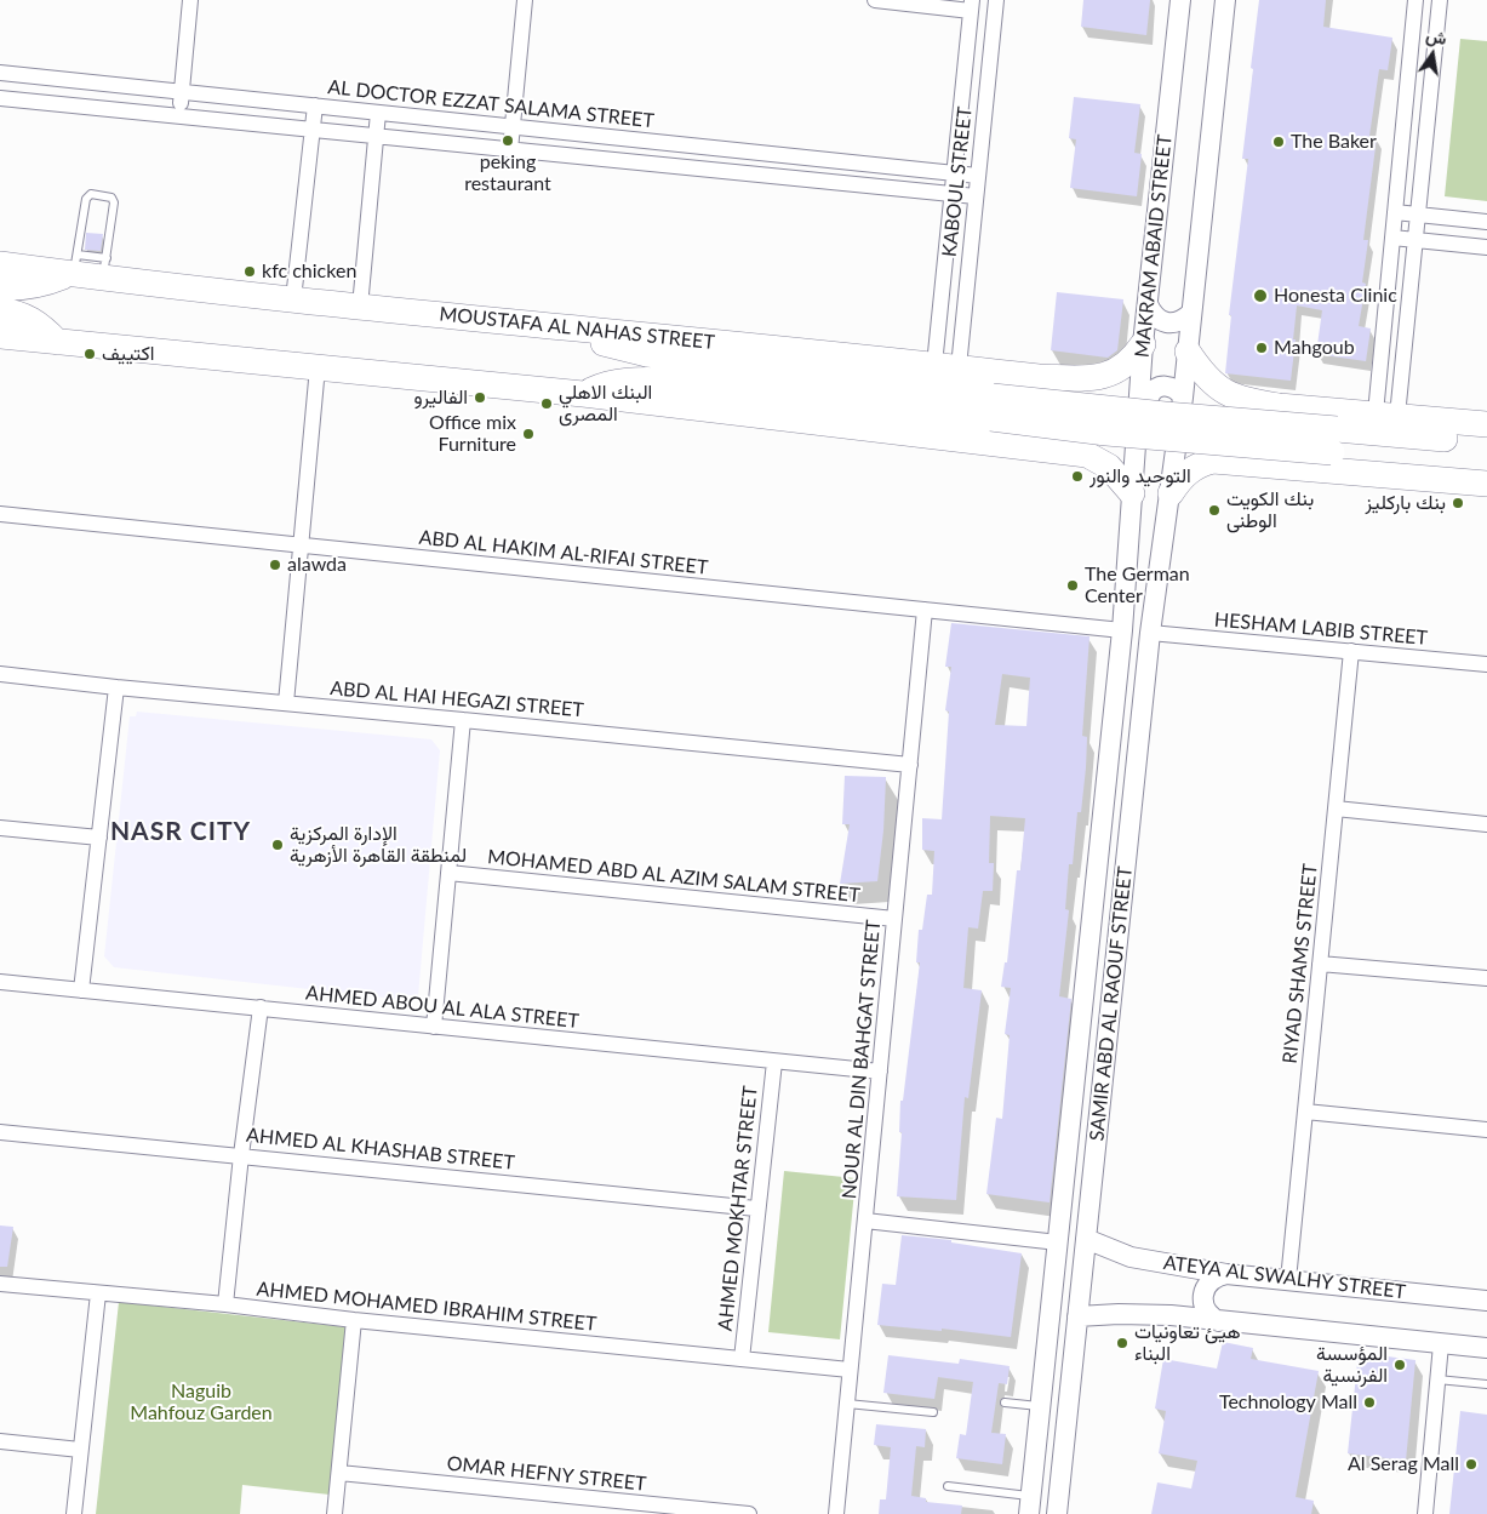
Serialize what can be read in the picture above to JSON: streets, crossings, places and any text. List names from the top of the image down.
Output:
{
  "streets": {
    "main road": ["MOUSTAFA AL NAHAS STREET"],
    "street": [
      "AL DOCTOR EZZAT SALAMA STREET",
      "KABOUL STREET",
      "MAKRAM ABAID STREET",
      "ABD AL HAKIM AL-RIFAI STREET",
      "HESHAM LABIB STREET",
      "ABD AL HAI HEGAZI STREET",
      "MOHAMED ABD AL AZIM SALAM STREET",
      "RIYAD SHAMS STREET",
      "SAMIR ABD AL RAOUF STREET",
      "AHMED ABOU AL ALA STREET",
      "NOUR AL DIN BAHGAT STREET",
      "AHMED AL KHASHAB STREET",
      "AHMED MOKHTAR STREET",
      "ATEYA AL SWALHY STREET",
      "AHMED MOHAMED IBRAHIM STREET",
      "OMAR HEFNY STREET"
    ]
  },
  "crossings": [
    ["AL DOCTOR EZZAT SALAMA STREET", "KABOUL STREET"],
    ["KABOUL STREET", "MOUSTAFA AL NAHAS STREET"],
    ["MAKRAM ABAID STREET", "MOUSTAFA AL NAHAS STREET"],
    ["MAKRAM ABAID STREET", "SAMIR ABD AL RAOUF STREET"],
    ["ABD AL HAKIM AL-RIFAI STREET", "SAMIR ABD AL RAOUF STREET"],
    ["ABD AL HAKIM AL-RIFAI STREET", "NOUR AL DIN BAHGAT STREET"],
    ["HESHAM LABIB STREET", "RIYAD SHAMS STREET"],
    ["HESHAM LABIB STREET", "SAMIR ABD AL RAOUF STREET"],
    ["ABD AL HAI HEGAZI STREET", "NOUR AL DIN BAHGAT STREET"],
    ["MOHAMED ABD AL AZIM SALAM STREET", "NOUR AL DIN BAHGAT STREET"],
    ["RIYAD SHAMS STREET", "ATEYA AL SWALHY STREET"],
    ["SAMIR ABD AL RAOUF STREET", "ATEYA AL SWALHY STREET"],
    ["AHMED ABOU AL ALA STREET", "NOUR AL DIN BAHGAT STREET"],
    ["AHMED ABOU AL ALA STREET", "AHMED MOKHTAR STREET"],
    ["NOUR AL DIN BAHGAT STREET", "AHMED MOHAMED IBRAHIM STREET"],
    ["AHMED AL KHASHAB STREET", "AHMED MOKHTAR STREET"],
    ["AHMED MOKHTAR STREET", "AHMED MOHAMED IBRAHIM STREET"]
  ],
  "districts": ["NASR CITY"],
  "parks": ["Naguib Mahfouz Garden"],
  "places": [
    "peking restaurant",
    "The Baker",
    "kfc chicken",
    "Honesta Clinic",
    "Mahgoub",
    "اكتييف",
    "الفاليرو",
    "البنك الاهلي المصرى",
    "Office mix Furniture",
    "التوحيد والنور",
    "بنك باركليز",
    "بنك الكويت الوطنى",
    "alawda",
    "The German Center",
    "الإدارة المركزية لمنطقة القاهرة الأزهرية",
    "هيئ تعاونيات البناء",
    "المؤسسة الفرنسية",
    "Technology Mall",
    "Al Serag Mall"
  ],
  "north": "top"
}
